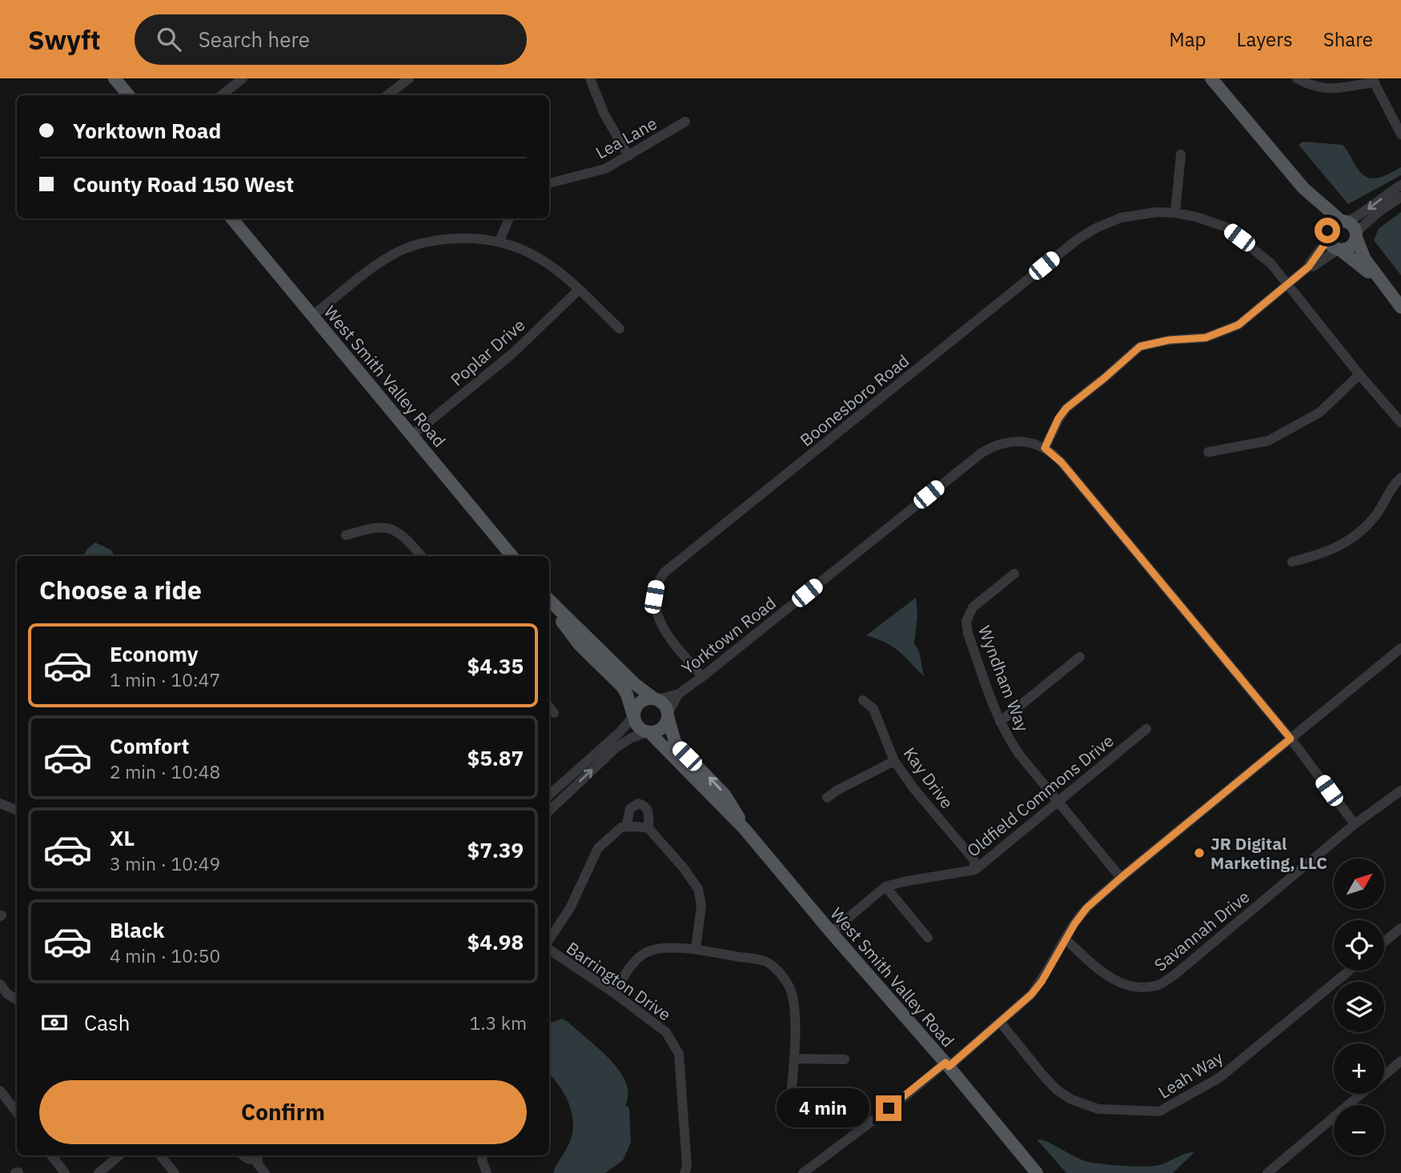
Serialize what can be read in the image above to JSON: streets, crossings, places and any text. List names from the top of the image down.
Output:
{
  "streets": {
    "main road": ["West Smith Valley Road"],
    "street": [
      "Lea Lane",
      "Poplar Drive",
      "Boonesboro Road",
      "Yorktown Road",
      "Wyndham Way",
      "Kay Drive",
      "Oldfield Commons Drive",
      "Savannah Drive",
      "Barrington Drive",
      "Leah Way"
    ]
  },
  "crossings": [
    ["Poplar Drive", "West Smith Valley Road"],
    ["West Smith Valley Road", "Yorktown Road"],
    ["West Smith Valley Road", "Oldfield Commons Drive"],
    ["Boonesboro Road", "Yorktown Road"],
    ["Wyndham Way", "Oldfield Commons Drive"],
    ["Kay Drive", "Oldfield Commons Drive"]
  ],
  "places": ["JR Digital Marketing, LLC"],
  "north": "top right",
  "page": {
    "header": "Swyft",
    "search": "Search here",
    "nav": ["Map", "Layers", "Share"],
    "banner": ["Yorktown Road", "County Road 150 West"],
    "heading": "Choose a ride",
    "list": [
      {
        "name": "Economy",
        "note": "1 min · 10:47",
        "value": "$4.35"
      },
      {
        "name": "Comfort",
        "note": "2 min · 10:48",
        "value": "$5.87"
      },
      {
        "name": "XL",
        "note": "3 min · 10:49",
        "value": "$7.39"
      },
      {
        "name": "Black",
        "note": "4 min · 10:50",
        "value": "$4.98"
      }
    ],
    "map_buttons": ["+", "−"],
    "pay": ["Cash", "1.3 km"],
    "buttons": "Confirm",
    "bubble": "4 min"
  }
}
